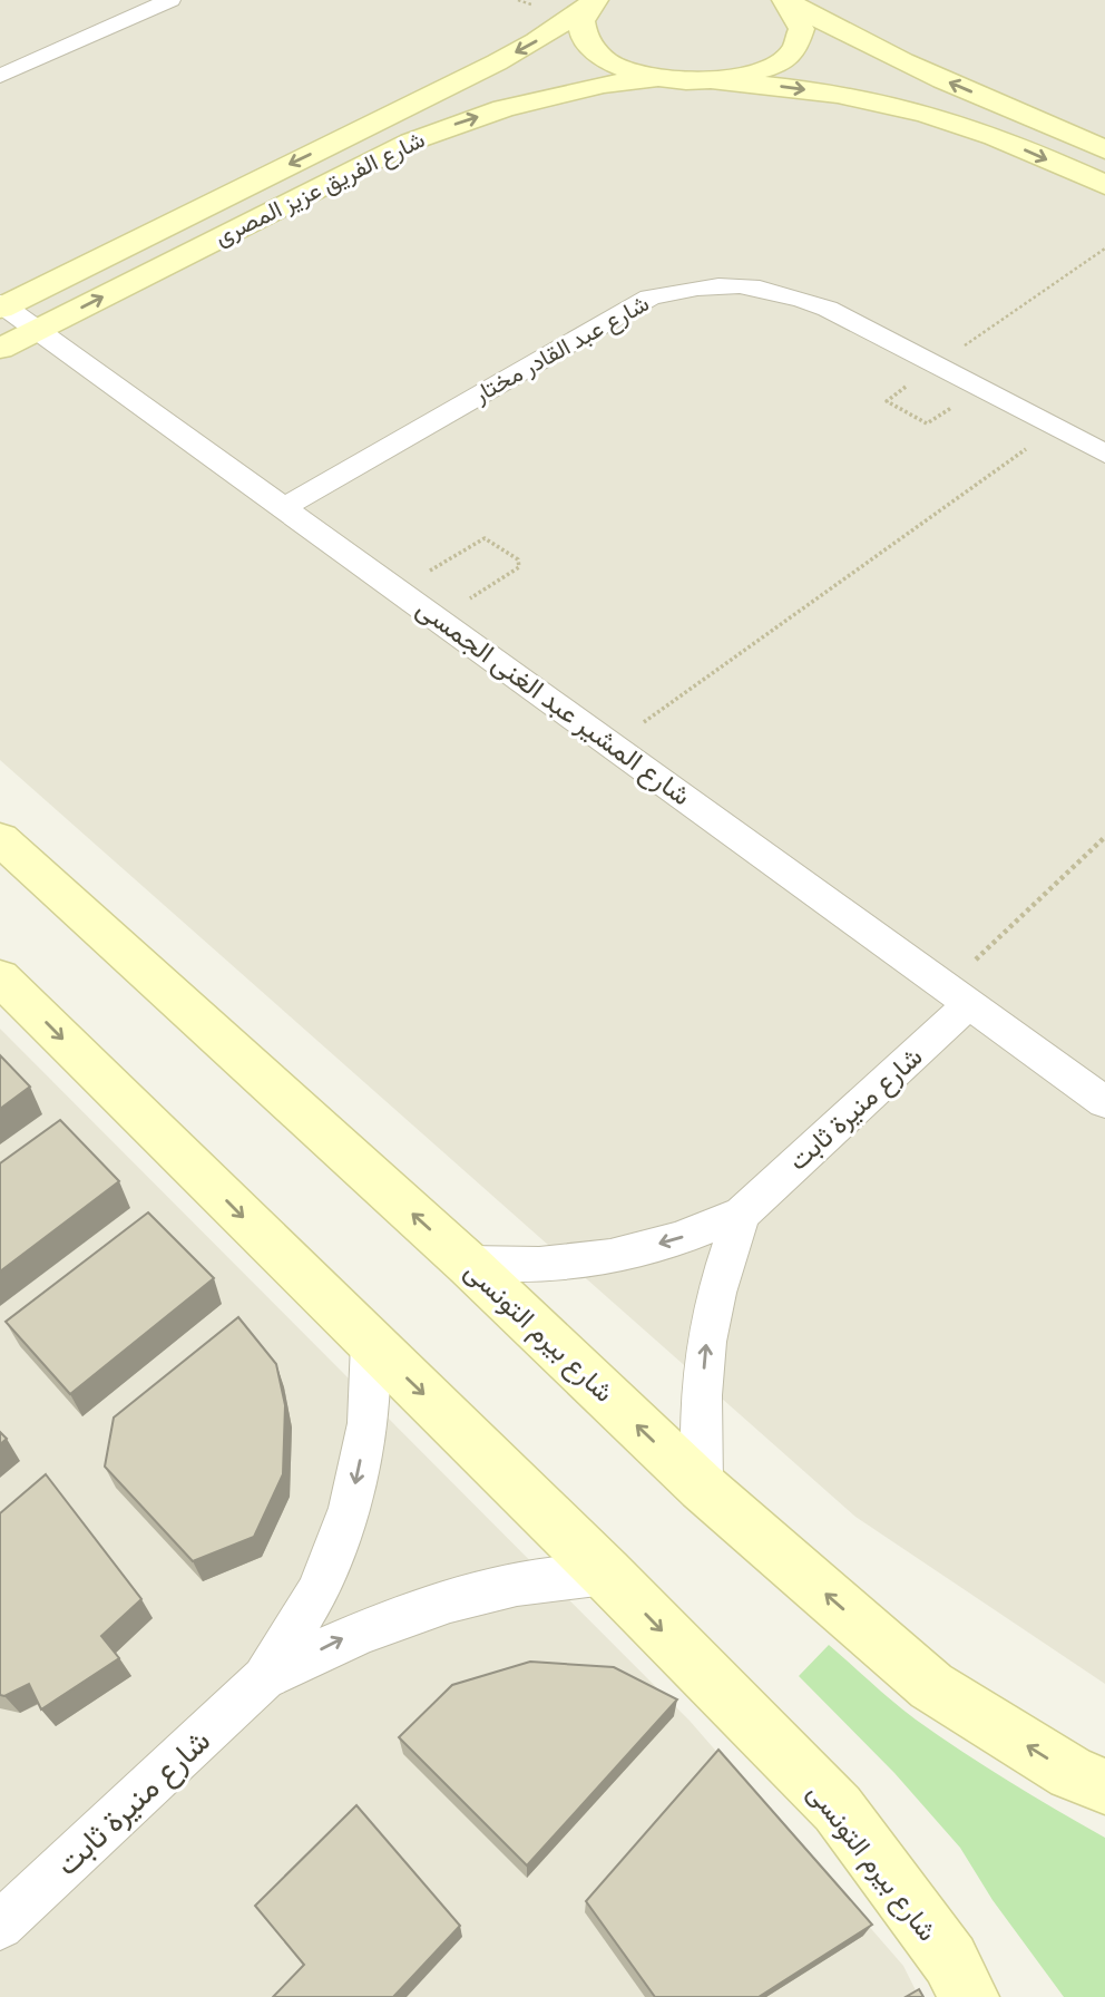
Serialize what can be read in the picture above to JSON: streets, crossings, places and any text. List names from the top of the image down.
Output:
{
  "streets": {
    "street": [
      "شارع الفريق عزيز المصرى",
      "شارع عبد القادر مختار",
      "شارع المشير عبد الغنى الجمسى",
      "شارع منيرة ثابت",
      "شارع بيرم التونسى"
    ]
  },
  "crossings": [
    ["شارع الفريق عزيز المصرى", "شارع المشير عبد الغنى الجمسى"],
    ["شارع عبد القادر مختار", "شارع المشير عبد الغنى الجمسى"],
    ["شارع المشير عبد الغنى الجمسى", "شارع منيرة ثابت"],
    ["شارع منيرة ثابت", "شارع بيرم التونسى"]
  ]
}
